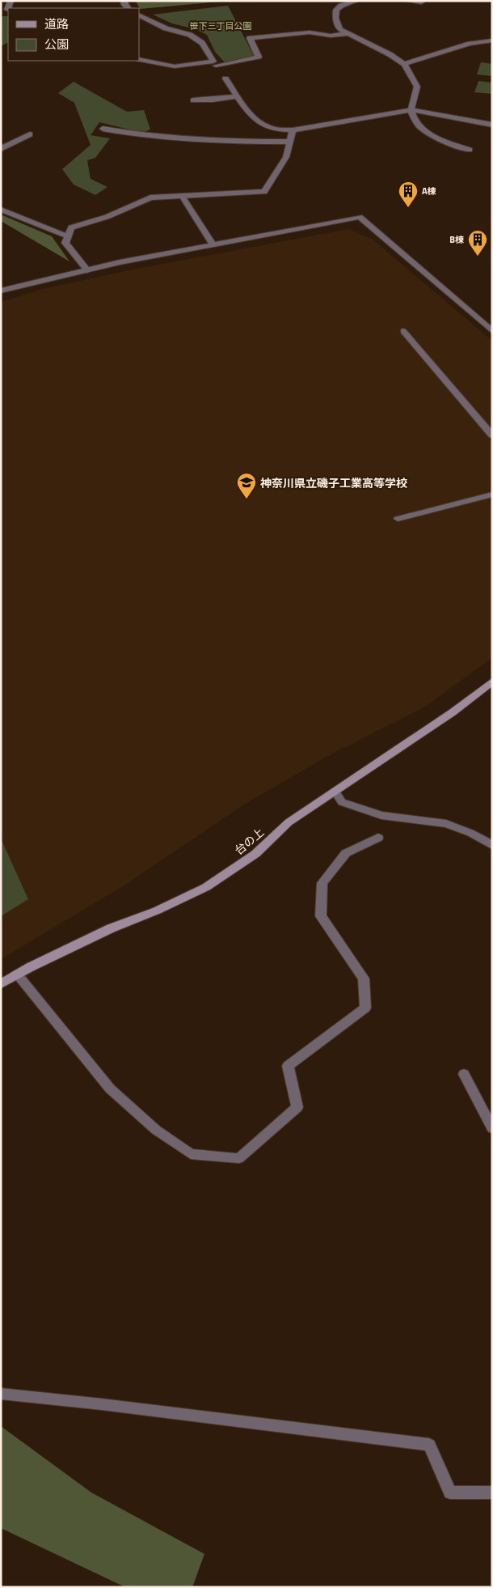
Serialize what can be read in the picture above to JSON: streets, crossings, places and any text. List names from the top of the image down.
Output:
{
  "streets": {
    "street": ["台の上"]
  },
  "parks": ["笹下三丁目公園"],
  "places": {
    "building": ["A棟", "B棟"],
    "school or university": ["神奈川県立磯子工業高等学校"]
  },
  "legend": ["道路", "公園"]
}
